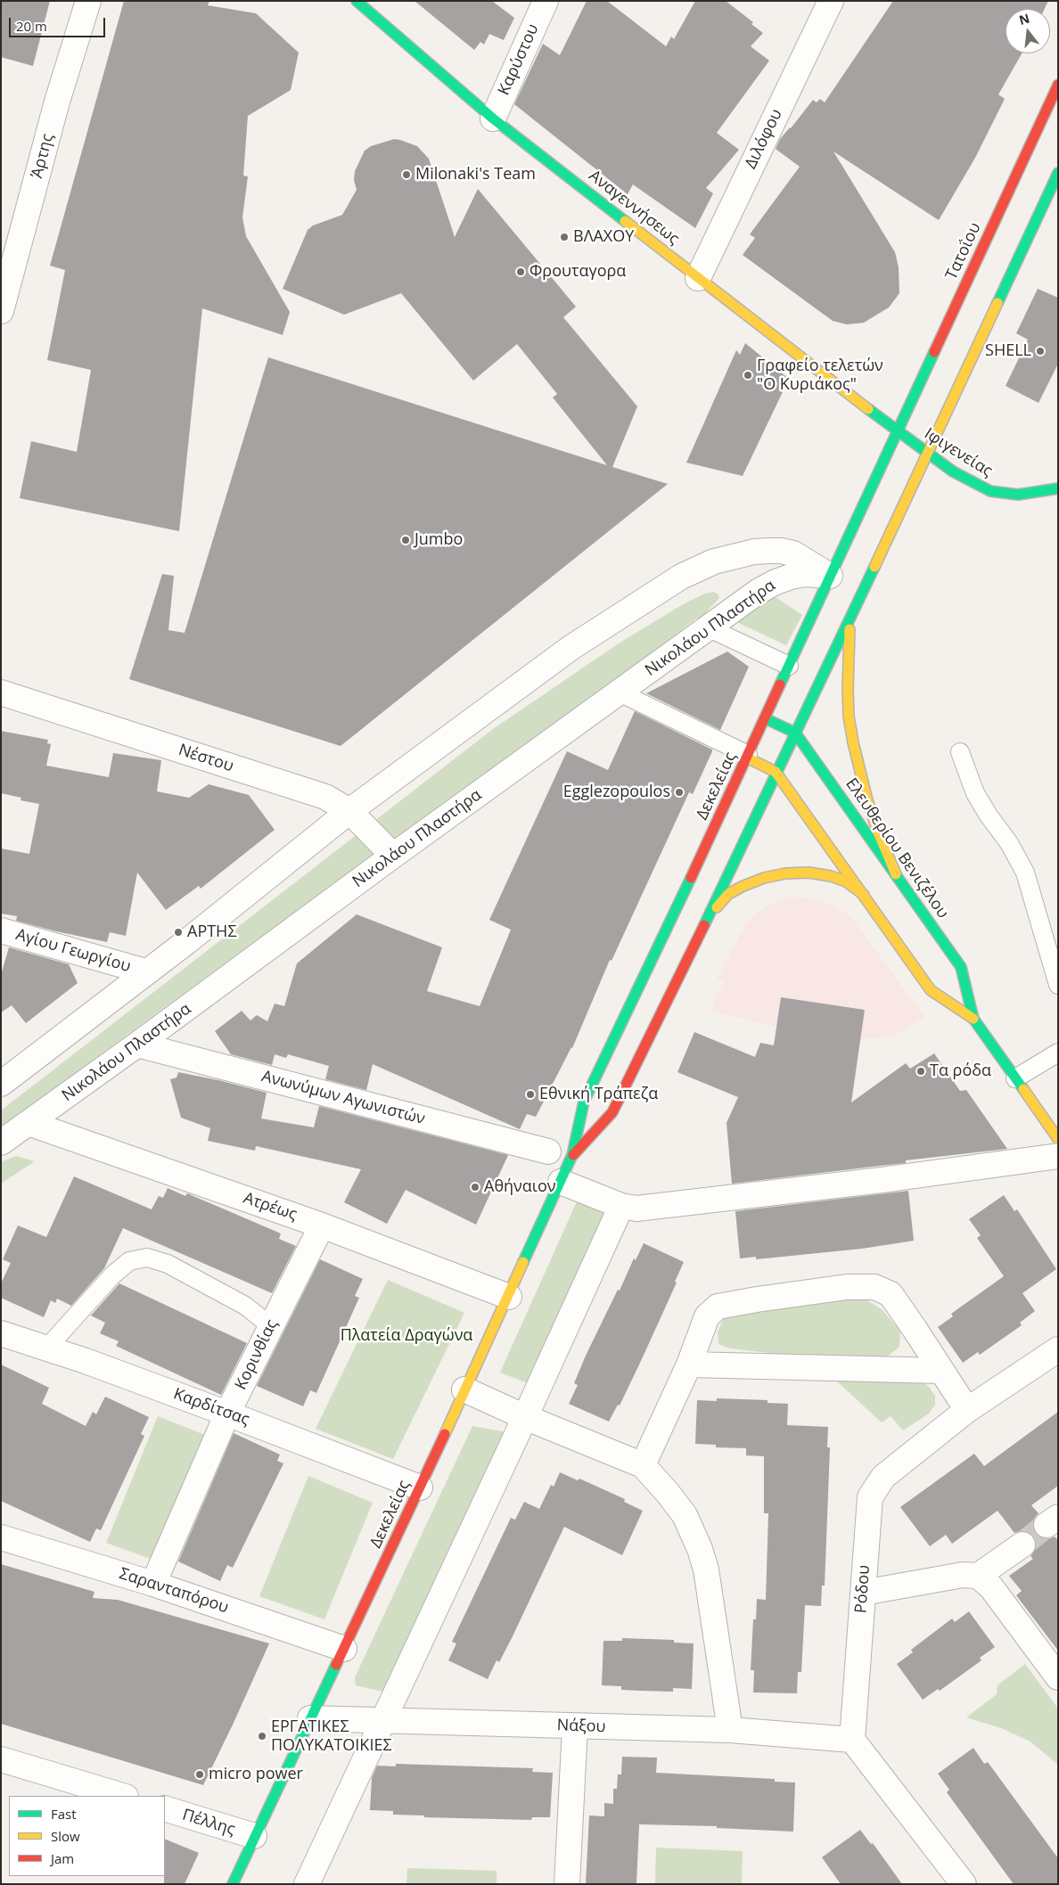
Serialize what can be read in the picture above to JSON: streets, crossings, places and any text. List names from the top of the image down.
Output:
{
  "streets": {
    "main road": [
      "Αναγεννήσεως",
      "Τατοΐου",
      "Ιφιγενείας",
      "Δεκελείας",
      "Ελευθερίου Βενιζέλου"
    ],
    "street": [
      "Καρύστου",
      "Διλόφου",
      "Άρτης",
      "Νικολάου Πλαστήρα",
      "Νέστου",
      "Αγίου Γεωργίου",
      "Ανωνύμων Αγωνιστών",
      "Ατρέως",
      "Κορινθίας",
      "Καρδίτσας",
      "Ρόδου",
      "Σαρανταπόρου",
      "Νάξου",
      "Πέλλης"
    ]
  },
  "crossings": [
    ["Καρύστου", "Αναγεννήσεως"],
    ["Διλόφου", "Αναγεννήσεως"],
    ["Αναγεννήσεως", "Τατοΐου"],
    ["Αναγεννήσεως", "Ιφιγενείας"],
    ["Αναγεννήσεως", "Δεκελείας"],
    ["Τατοΐου", "Ιφιγενείας"],
    ["Τατοΐου", "Δεκελείας"],
    ["Ιφιγενείας", "Δεκελείας"],
    ["Νικολάου Πλαστήρα", "Νέστου"],
    ["Νικολάου Πλαστήρα", "Δεκελείας"],
    ["Νικολάου Πλαστήρα", "Ανωνύμων Αγωνιστών"],
    ["Νικολάου Πλαστήρα", "Ατρέως"],
    ["Δεκελείας", "Ελευθερίου Βενιζέλου"],
    ["Δεκελείας", "Ατρέως"],
    ["Δεκελείας", "Καρδίτσας"],
    ["Δεκελείας", "Σαρανταπόρου"],
    ["Δεκελείας", "Νάξου"],
    ["Δεκελείας", "Πέλλης"],
    ["Ατρέως", "Κορινθίας"],
    ["Κορινθίας", "Καρδίτσας"],
    ["Κορινθίας", "Σαρανταπόρου"],
    ["Ρόδου", "Νάξου"]
  ],
  "parks": ["Πλατεία Δραγώνα"],
  "places": [
    "Milonaki's Team",
    "ΒΛΑΧΟΥ",
    "Φρουταγορα",
    "SHELL",
    "Γραφείο τελετών \"Ο Κυριάκος\"",
    "Jumbo",
    "Egglezopoulos",
    "ΑΡΤΗΣ",
    "Τα ρόδα",
    "Εθνική Τράπεζα",
    "Αθήναιον",
    "ΕΡΓΑΤΙΚΕΣ ΠΟΛΥΚΑΤΟΙΚΙΕΣ",
    "micro power"
  ],
  "legend": ["Fast", "Slow", "Jam"],
  "scale_bar": "20 m",
  "north": "top"
}
